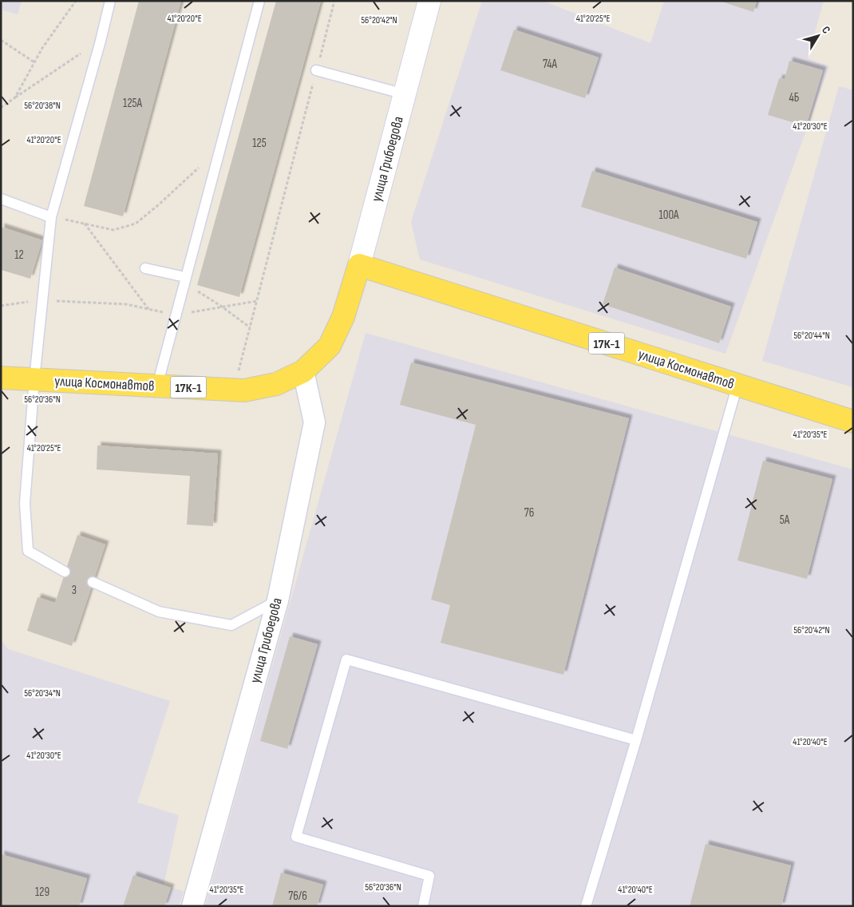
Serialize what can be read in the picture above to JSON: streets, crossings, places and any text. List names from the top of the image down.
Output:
{
  "streets": {
    "main road": ["улица Грибоедова", "17К-1", "улица Космонавтов"]
  },
  "crossings": [
    ["улица Грибоедова", "улица Космонавтов"]
  ],
  "house_numbers": [
    "74А",
    "4Б",
    "125А",
    "125",
    "100А",
    "12",
    "76",
    "5А",
    "3",
    "129",
    "76/6"
  ],
  "north": "top right",
  "coordinates": [
    "41°20'20\"E",
    "41°20'25\"E",
    "56°20'42\"N",
    "56°20'38\"N",
    "41°20'30\"E",
    "56°20'44\"N",
    "56°20'36\"N",
    "41°20'35\"E",
    "56°20'34\"N",
    "41°20'40\"E"
  ]
}
